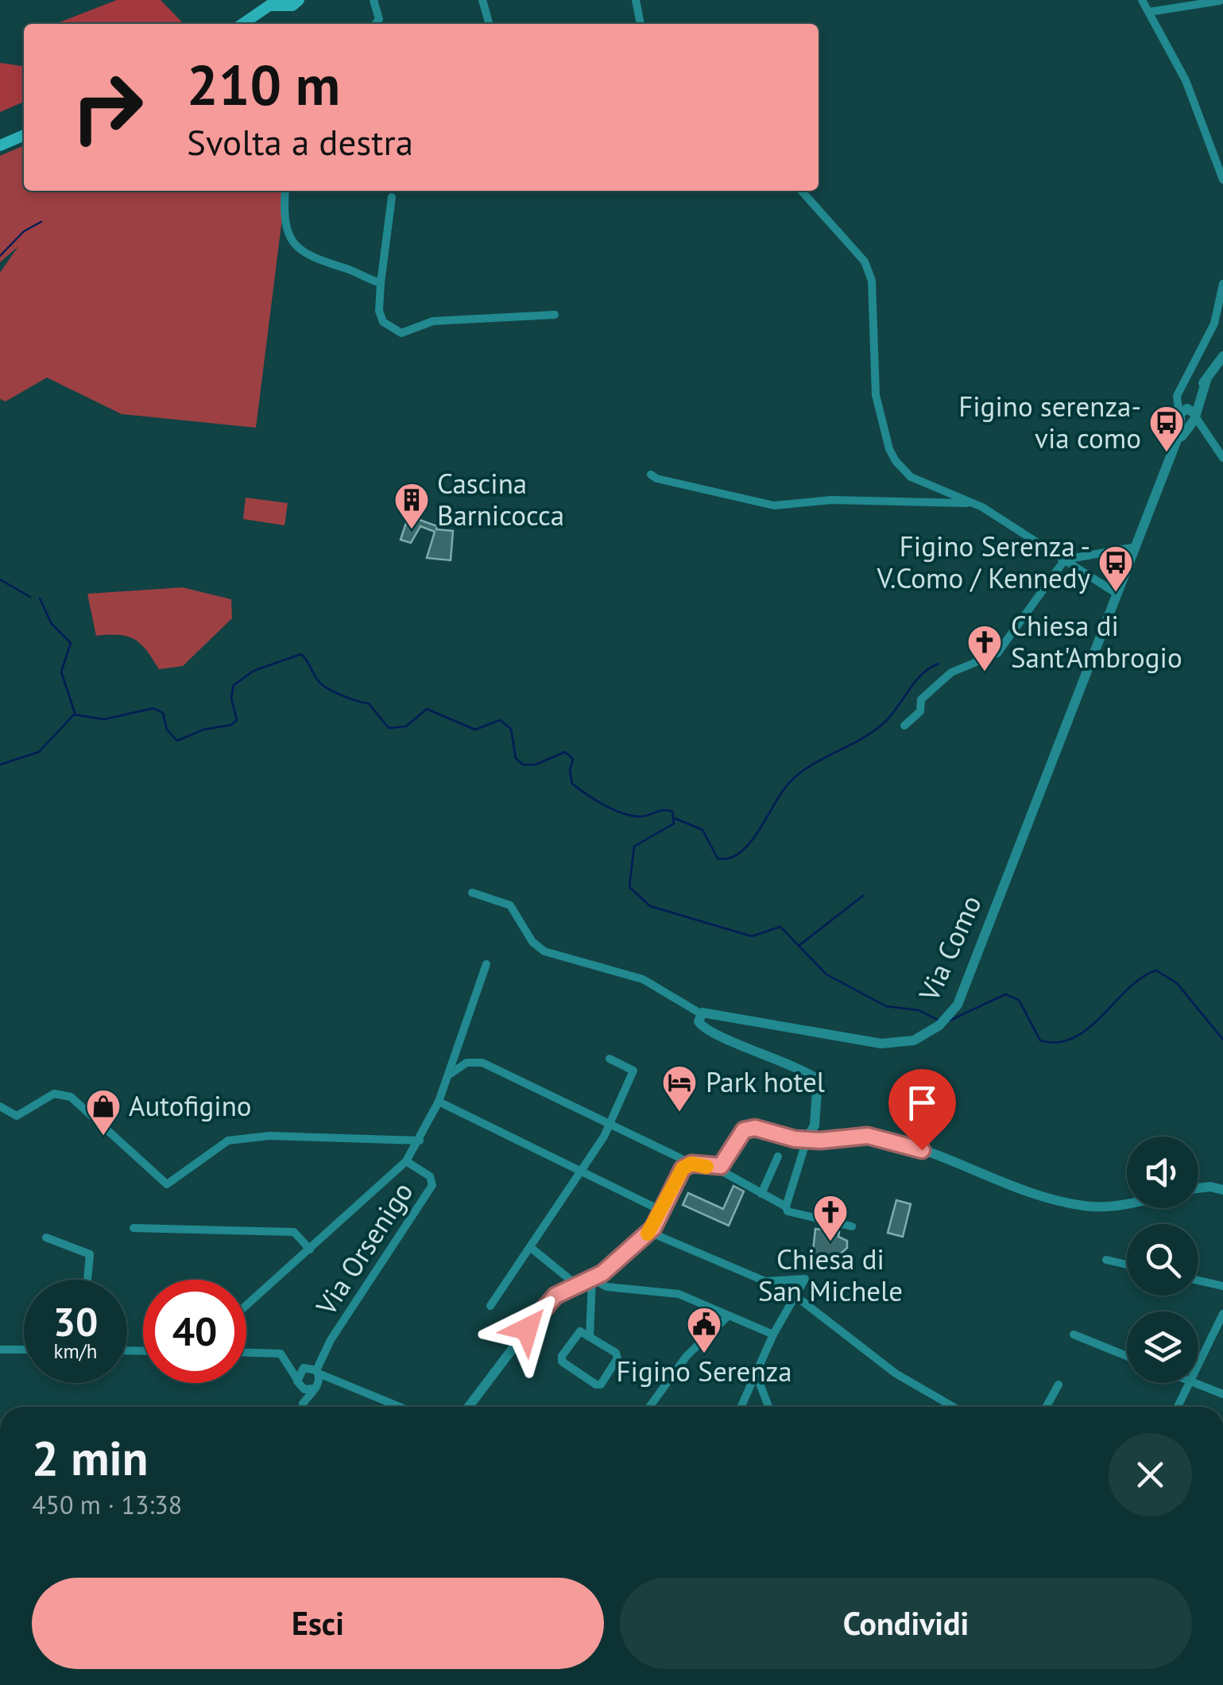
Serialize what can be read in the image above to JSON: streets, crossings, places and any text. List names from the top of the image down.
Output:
{
  "streets": {
    "street": ["Via Como", "Via Orsenigo"]
  },
  "places": {
    "bus stop": ["Figino serenza- via como", "Figino Serenza - V.Como / Kennedy"],
    "building": ["Cascina Barnicocca"],
    "church": ["Chiesa di Sant'Ambrogio", "Chiesa di San Michele"],
    "hotel": ["Park hotel"],
    "shop": ["Autofigino"],
    "public building": ["Figino Serenza"]
  },
  "page": {
    "turn": ["210 m", "Svolta a destra"],
    "speed": "30 km/h",
    "limit": "40",
    "heading": ["2 min", "450 m · 13:38"],
    "buttons": ["Esci", "Condividi"]
  }
}
